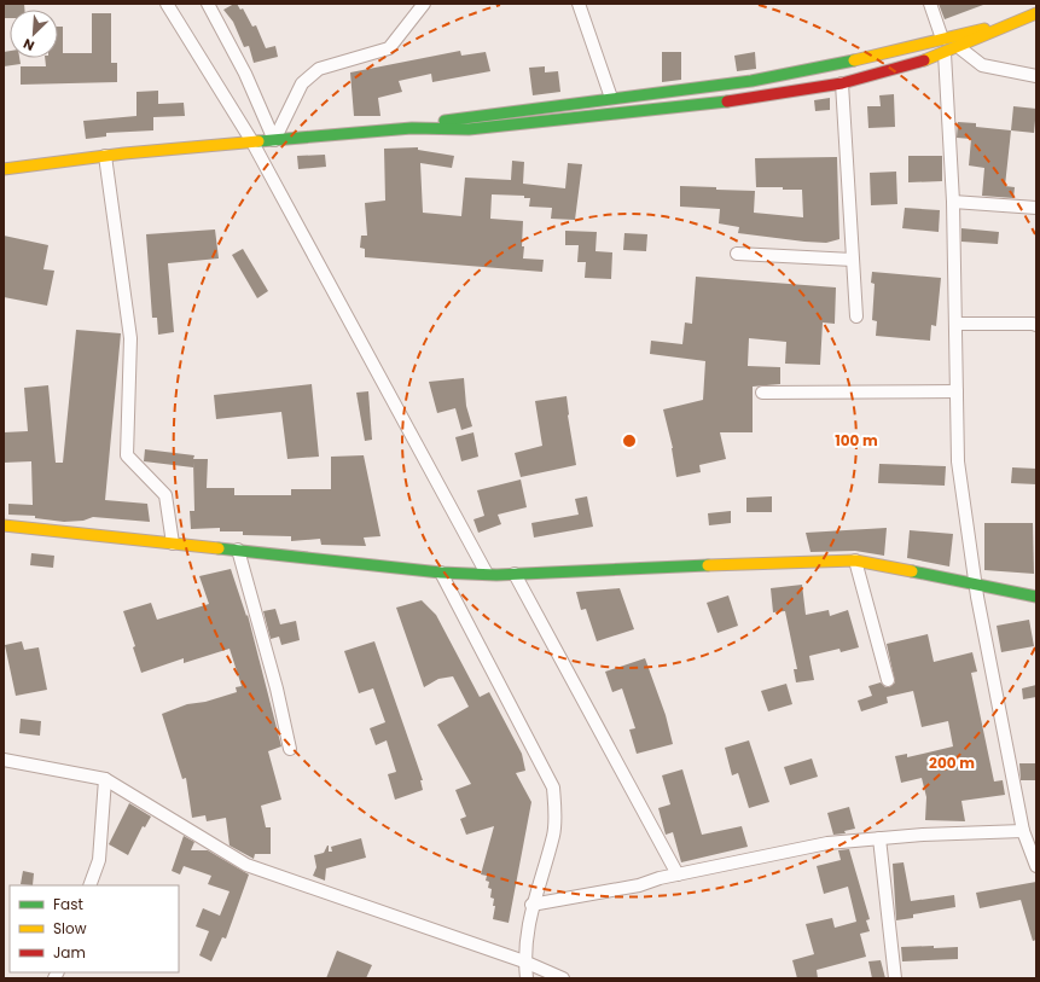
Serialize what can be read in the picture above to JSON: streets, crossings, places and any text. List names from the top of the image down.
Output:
{
  "legend": ["Fast", "Slow", "Jam"],
  "north": "bottom left",
  "rings": ["100 m", "200 m"]
}
